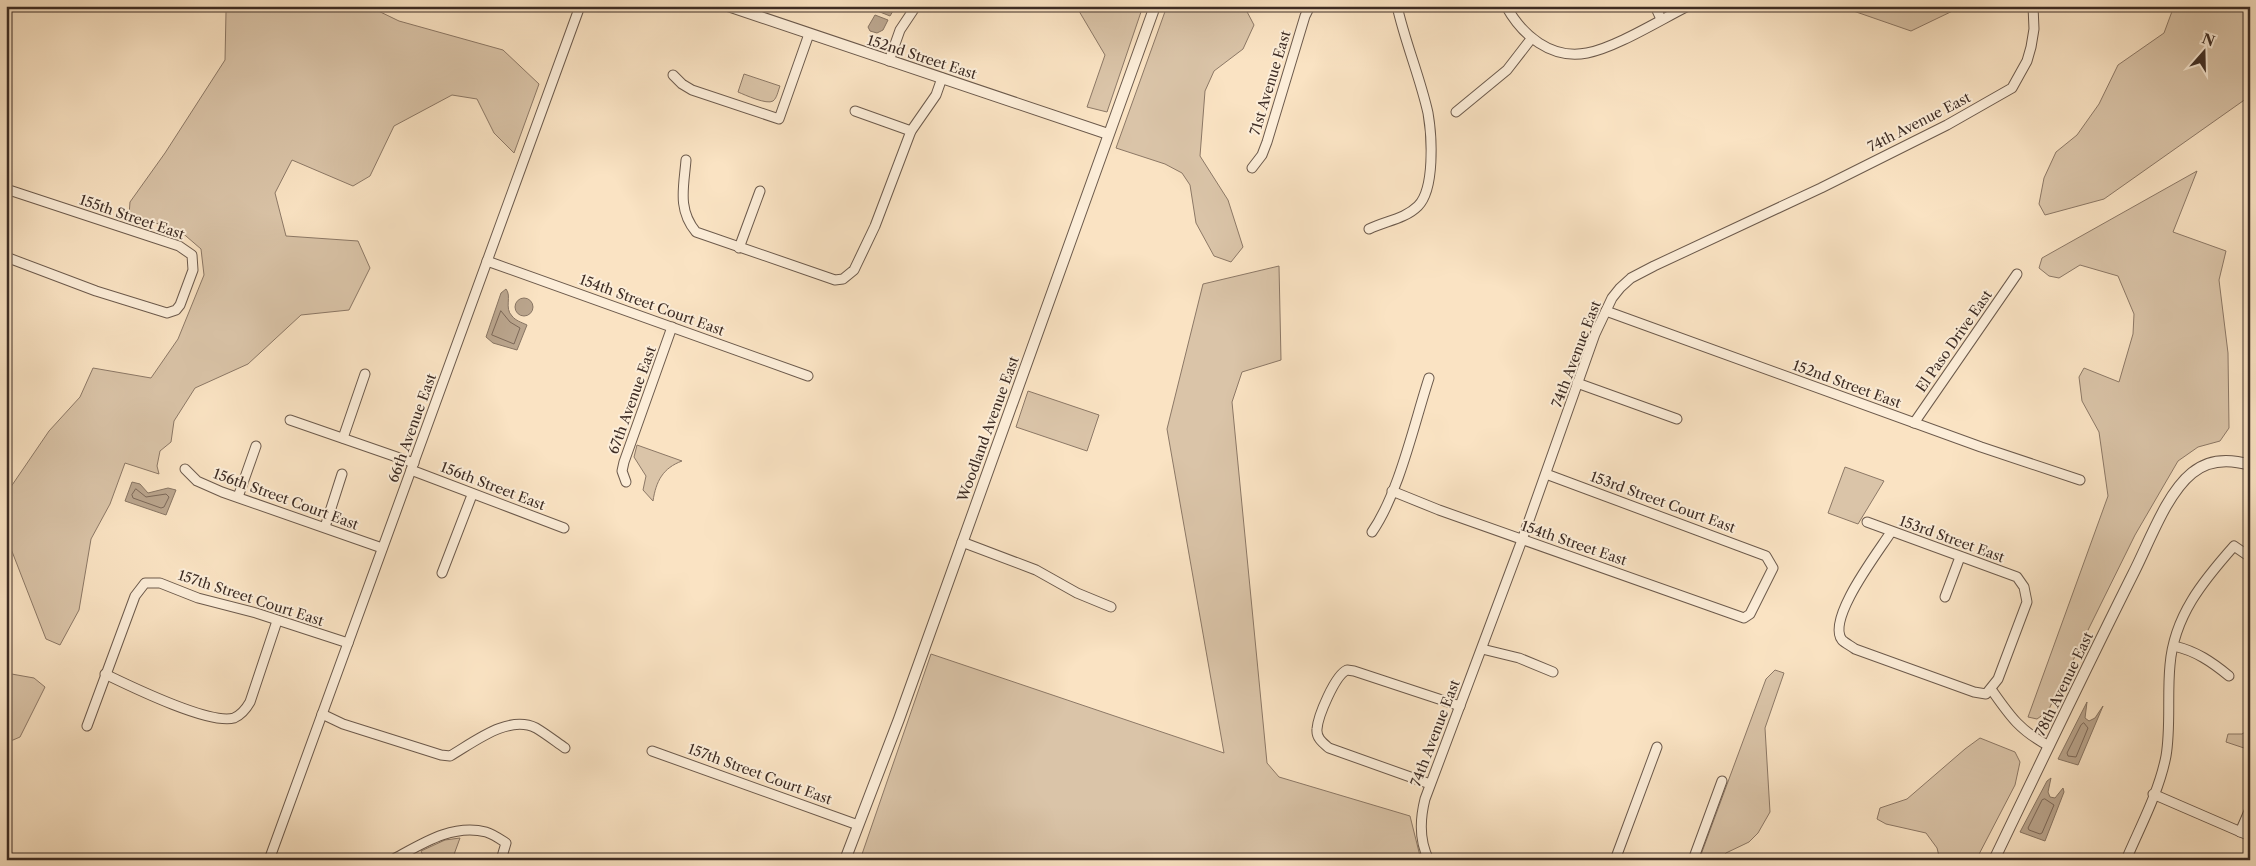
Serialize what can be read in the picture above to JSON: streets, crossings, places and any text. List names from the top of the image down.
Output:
{
  "streets": {
    "street": [
      "152nd Street East",
      "71st Avenue East",
      "74th Avenue East",
      "155th Street East",
      "154th Street Court East",
      "El Paso Drive East",
      "67th Avenue East",
      "66th Avenue East",
      "Woodland Avenue East",
      "156th Street East",
      "156th Street Court East",
      "153rd Street Court East",
      "153rd Street East",
      "154th Street East",
      "157th Street Court East",
      "78th Avenue East"
    ]
  },
  "crossings": [
    ["152nd Street East", "74th Avenue East"],
    ["152nd Street East", "El Paso Drive East"],
    ["152nd Street East", "Woodland Avenue East"],
    ["74th Avenue East", "153rd Street Court East"],
    ["74th Avenue East", "154th Street East"],
    ["154th Street Court East", "67th Avenue East"],
    ["154th Street Court East", "66th Avenue East"],
    ["66th Avenue East", "156th Street East"],
    ["66th Avenue East", "156th Street Court East"],
    ["66th Avenue East", "157th Street Court East"],
    ["Woodland Avenue East", "157th Street Court East"],
    ["153rd Street Court East", "154th Street East"]
  ],
  "north": "top"
}
